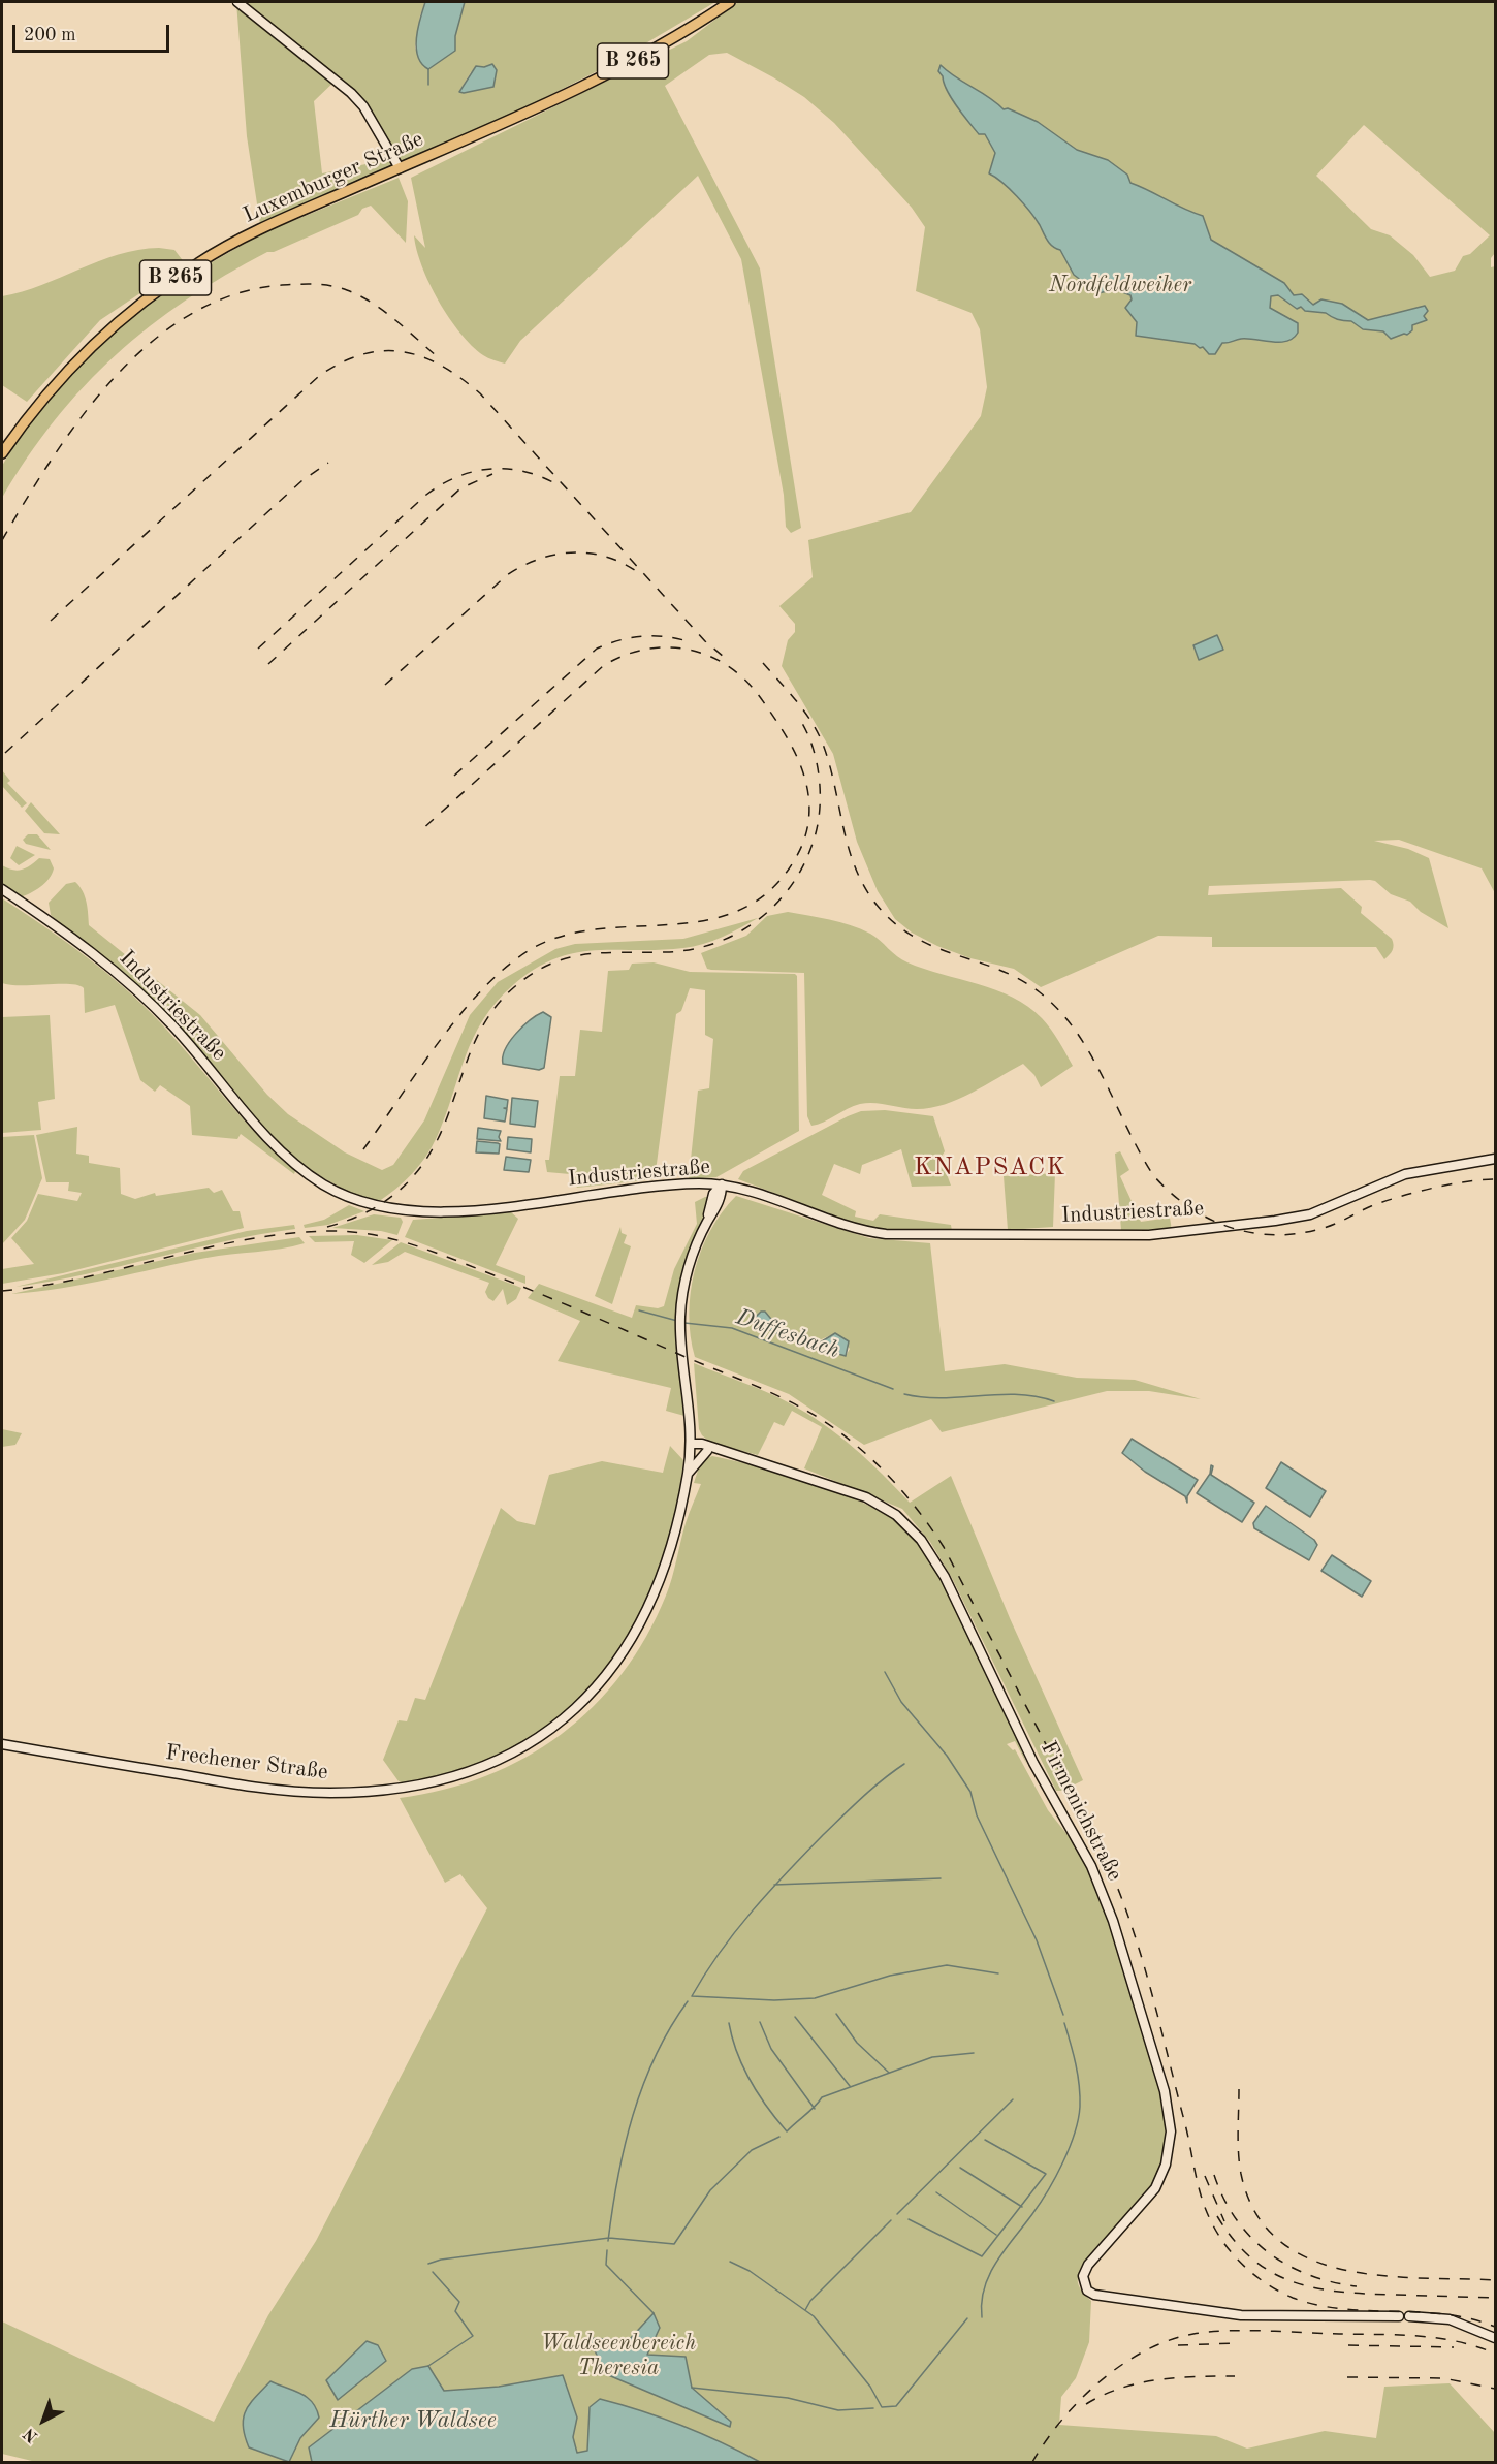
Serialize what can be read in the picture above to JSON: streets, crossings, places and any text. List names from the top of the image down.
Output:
{
  "streets": {
    "main road": [
      "B 265",
      "Luxemburger Straße",
      "Industriestraße",
      "Frechener Straße",
      "Firmenichstraße"
    ]
  },
  "crossings": [
    ["Industriestraße", "Frechener Straße"],
    ["Frechener Straße", "Firmenichstraße"]
  ],
  "districts": ["KNAPSACK"],
  "water": ["Duffesbach", "Hürther Waldsee"],
  "parks": ["Nordfeldweiher", "Waldseenbereich Theresia"],
  "scale_bar": "200 m",
  "north": "bottom left"
}
